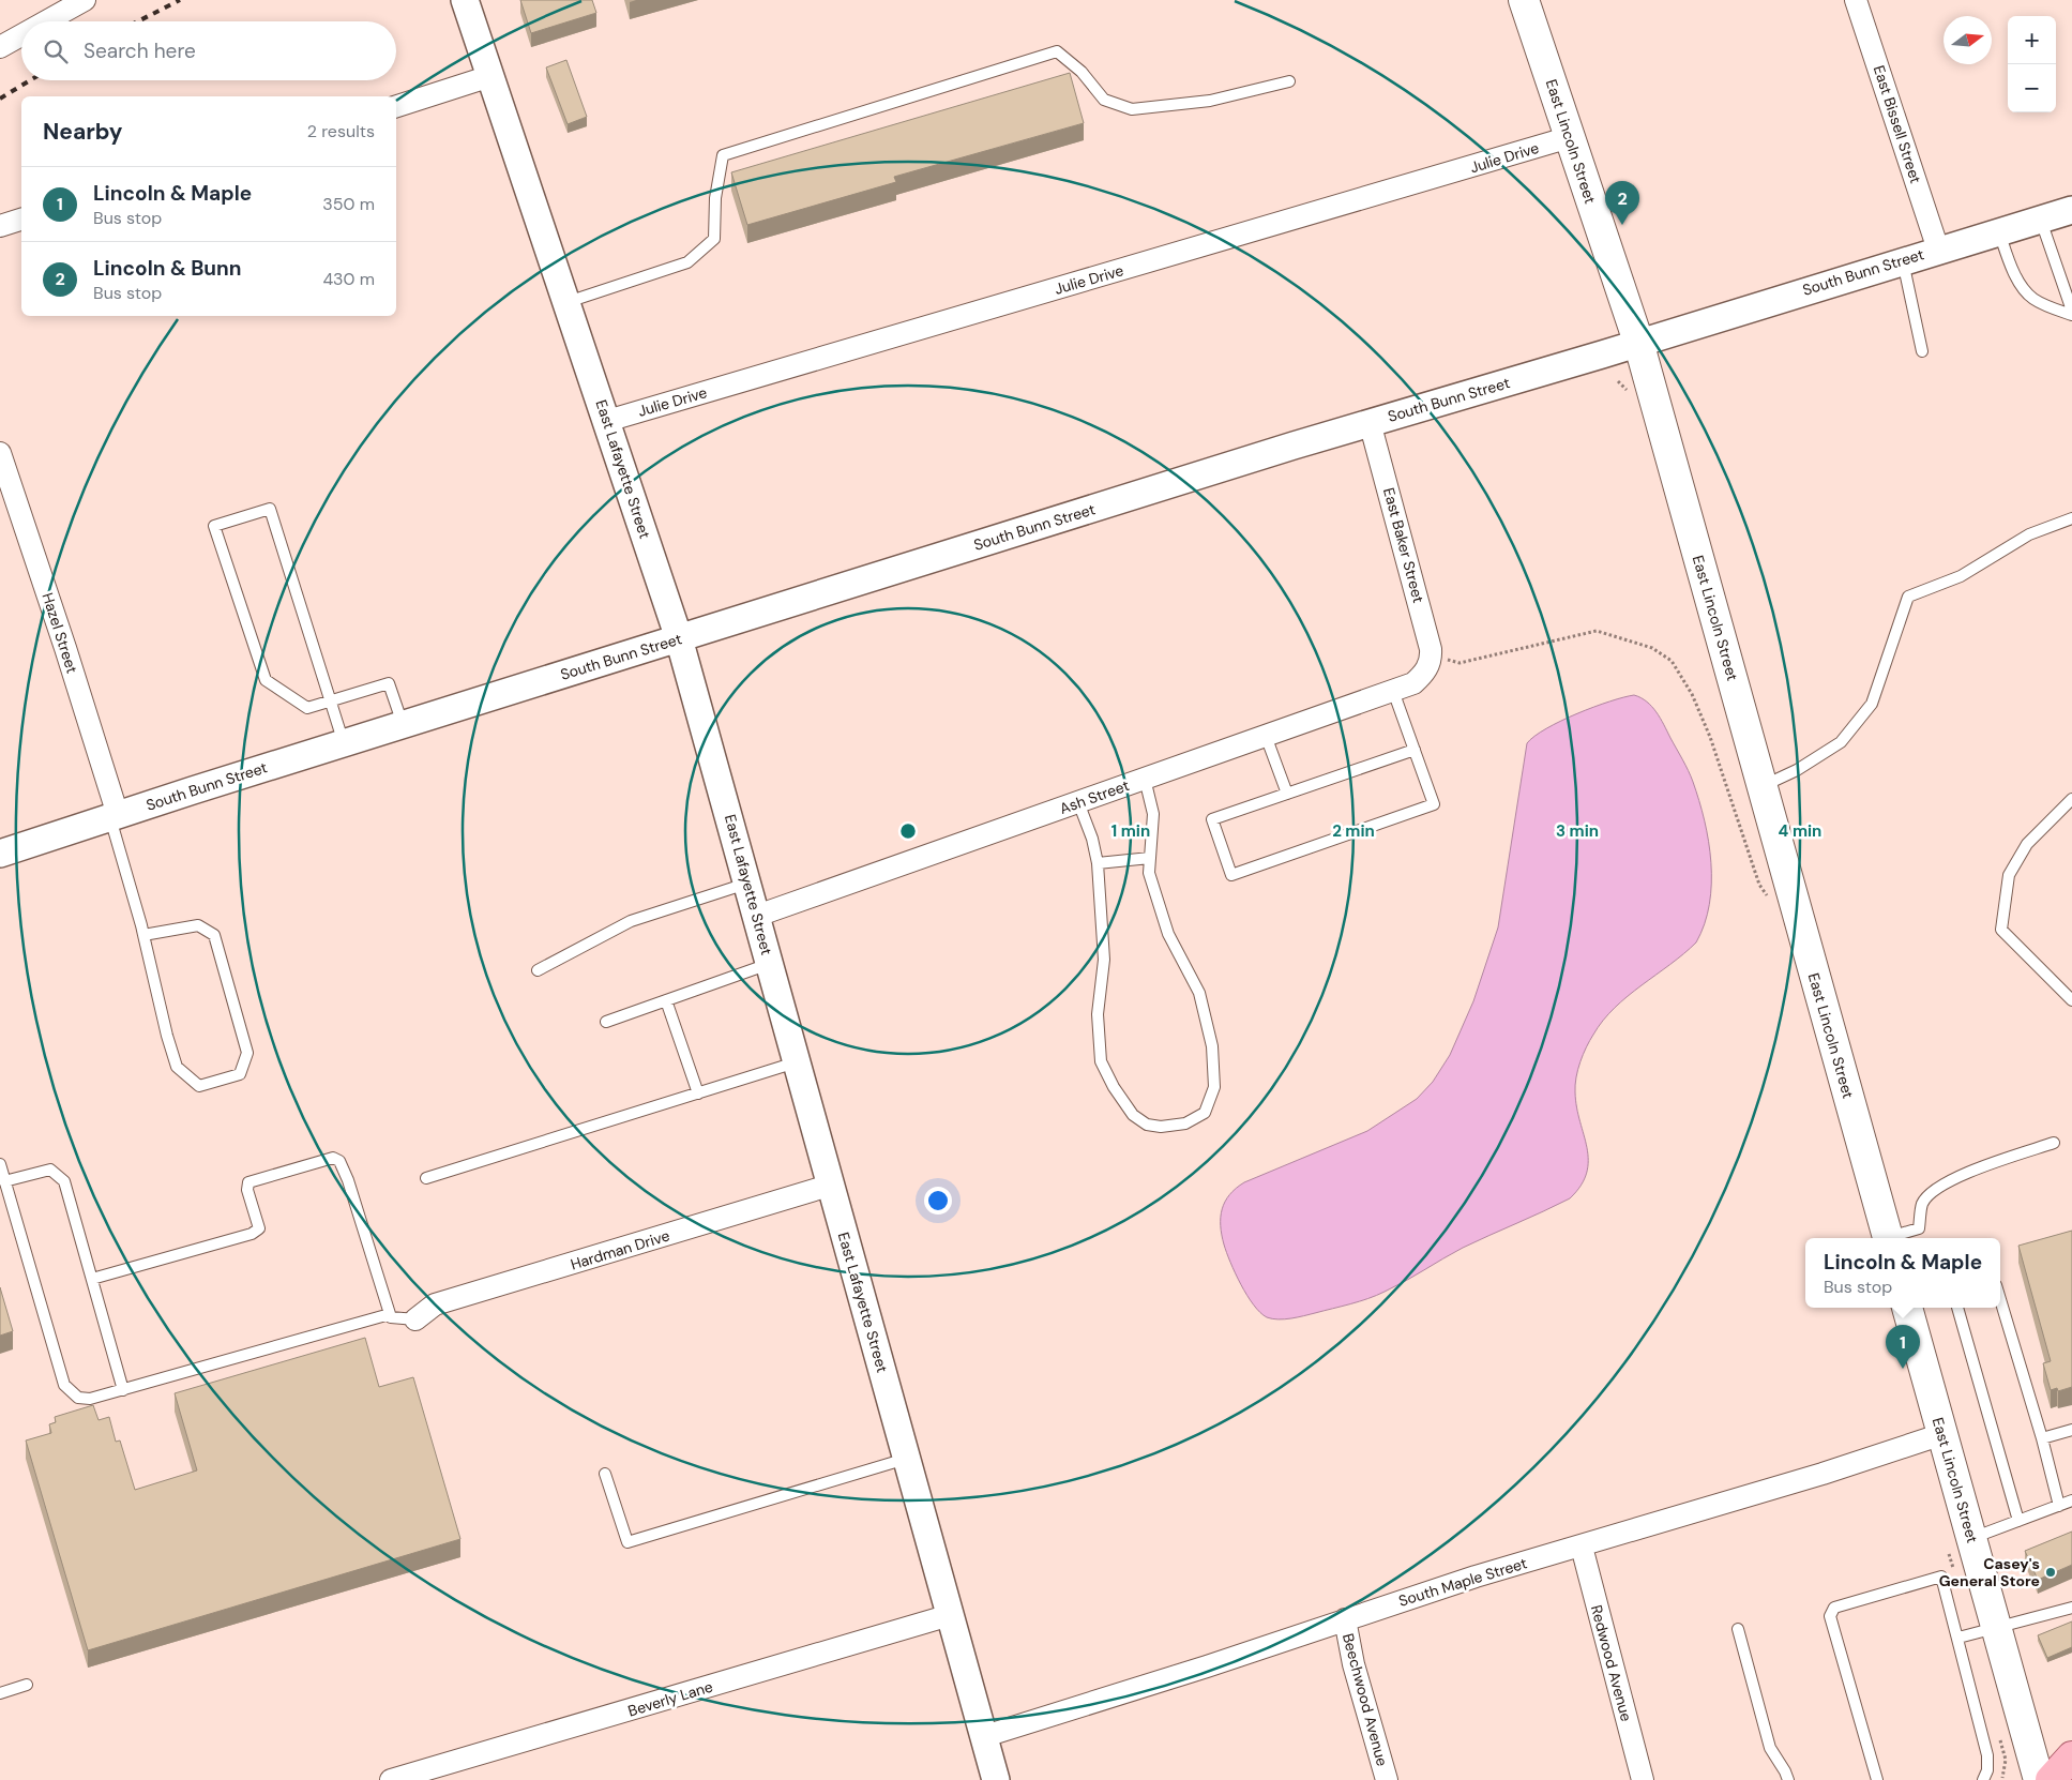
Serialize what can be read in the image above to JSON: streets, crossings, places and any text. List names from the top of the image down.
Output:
{
  "streets": {
    "main road": ["East Lincoln Street"],
    "street": [
      "East Bissell Street",
      "Julie Drive",
      "South Bunn Street",
      "East Lafayette Street",
      "East Baker Street",
      "Hazel Street",
      "Ash Street",
      "Hardman Drive",
      "South Maple Street",
      "Redwood Avenue",
      "Beverly Lane",
      "Beechwood Avenue"
    ]
  },
  "crossings": [
    ["East Bissell Street", "South Bunn Street"],
    ["East Lincoln Street", "Julie Drive"],
    ["East Lincoln Street", "South Bunn Street"],
    ["East Lincoln Street", "South Maple Street"],
    ["Julie Drive", "East Lafayette Street"],
    ["South Bunn Street", "East Lafayette Street"],
    ["South Bunn Street", "East Baker Street"],
    ["South Bunn Street", "Hazel Street"],
    ["East Lafayette Street", "Ash Street"],
    ["East Lafayette Street", "Hardman Drive"],
    ["East Lafayette Street", "South Maple Street"],
    ["East Lafayette Street", "Beverly Lane"],
    ["East Baker Street", "Ash Street"],
    ["South Maple Street", "Redwood Avenue"],
    ["South Maple Street", "Beechwood Avenue"]
  ],
  "places": ["Casey's General Store"],
  "north": "right",
  "page": {
    "map_buttons": ["+", "−"],
    "search": "Search here",
    "heading": ["Nearby", "2 results"],
    "list": [
      {
        "mark": "1",
        "name": "Lincoln & Maple",
        "note": "Bus stop",
        "value": "350 m"
      },
      {
        "mark": "2",
        "name": "Lincoln & Bunn",
        "note": "Bus stop",
        "value": "430 m"
      }
    ],
    "pins": ["2", "1"],
    "popup": ["Lincoln & Maple", "Bus stop"]
  },
  "rings": [
    "1 min",
    "2 min",
    "3 min",
    "4 min"
  ]
}
